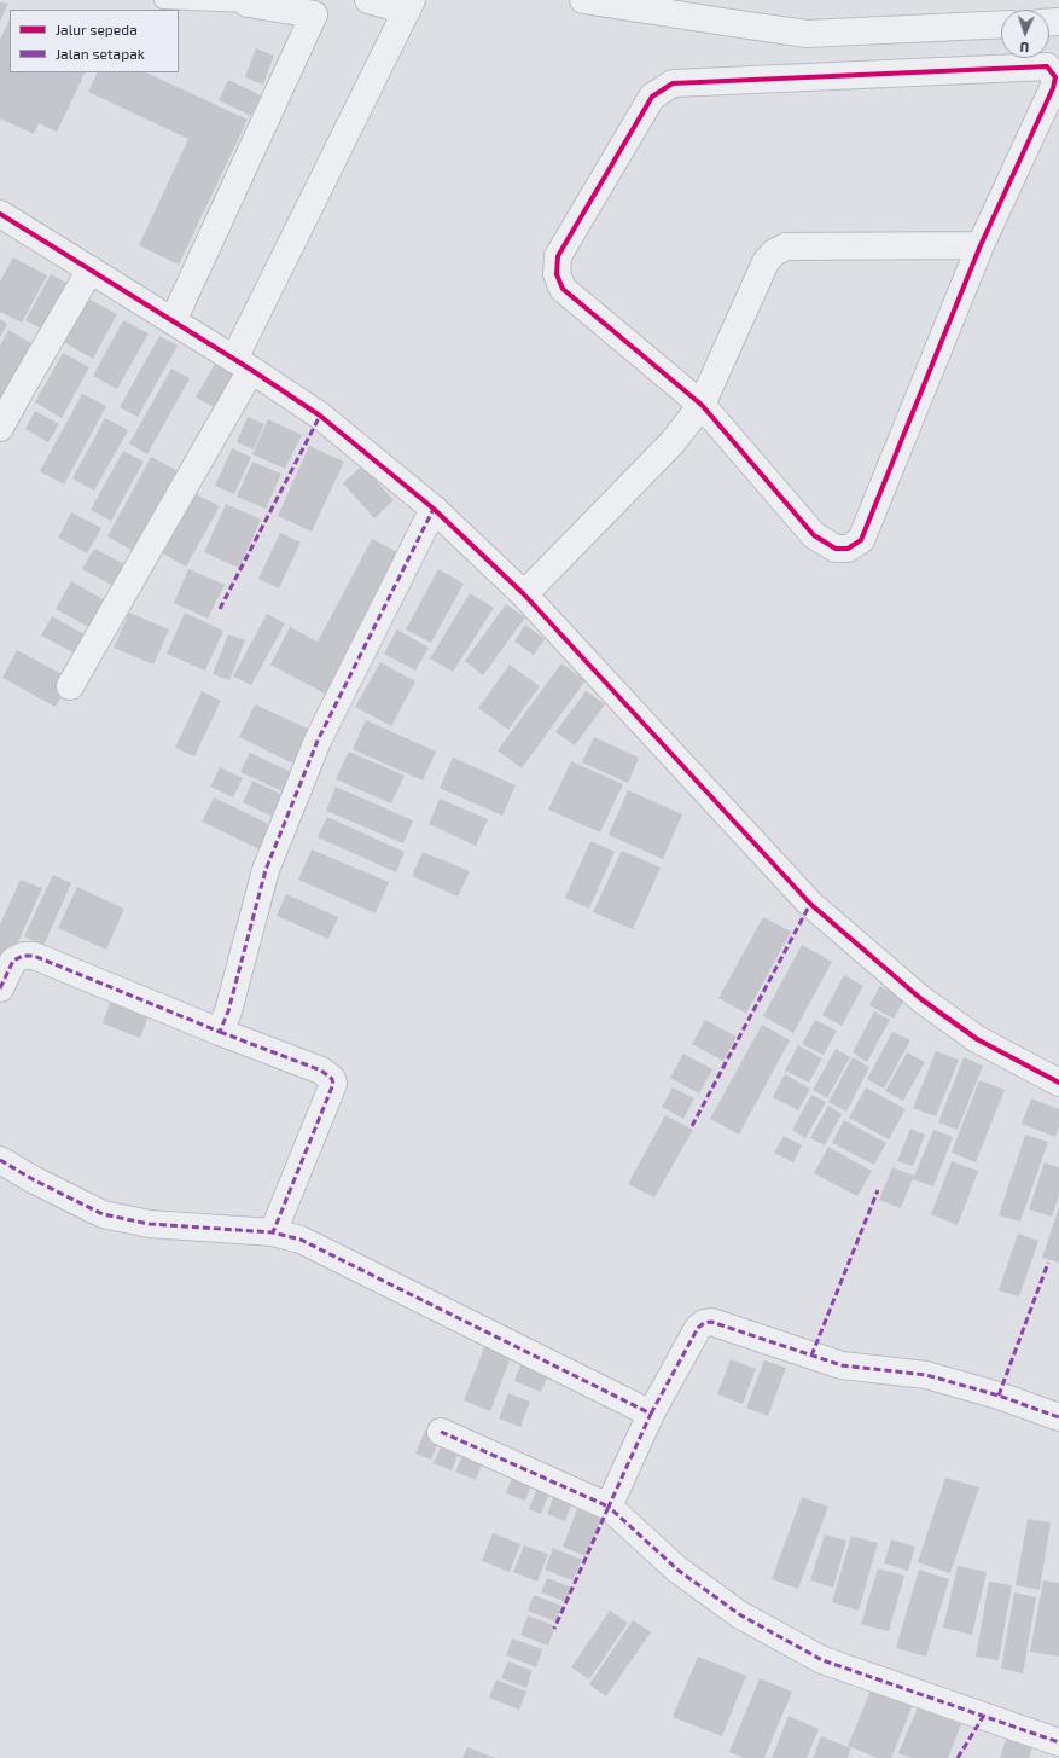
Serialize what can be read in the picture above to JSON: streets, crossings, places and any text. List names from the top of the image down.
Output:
{
  "legend": ["Jalur sepeda", "Jalan setapak"],
  "north": "bottom"
}
